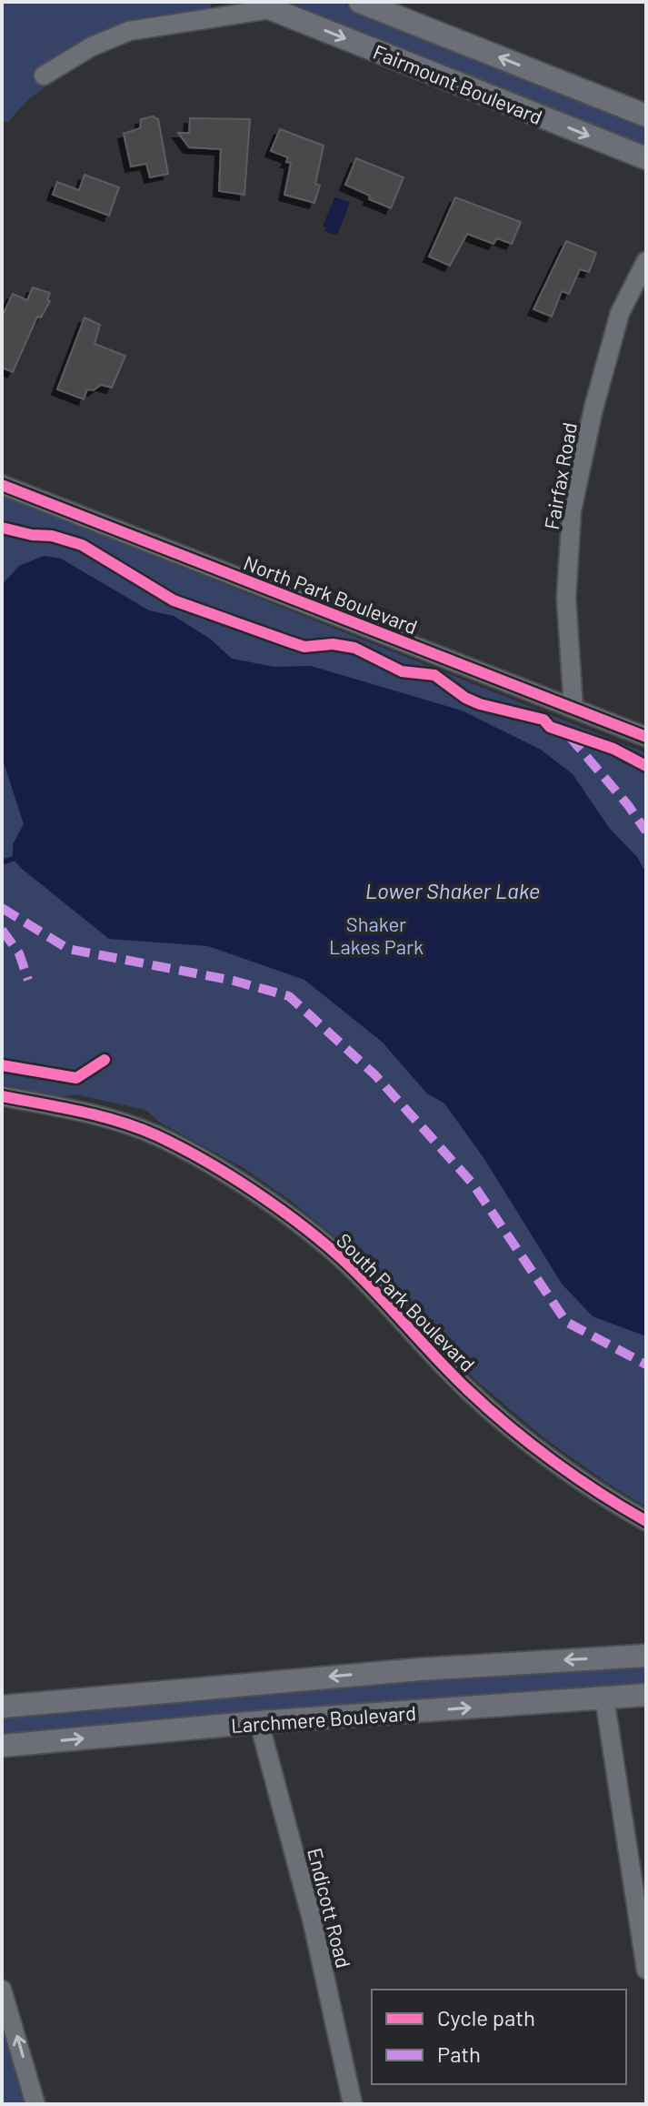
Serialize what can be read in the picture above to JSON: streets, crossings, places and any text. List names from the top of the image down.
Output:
{
  "streets": {
    "main road": ["Fairmount Boulevard", "Larchmere Boulevard"],
    "street": [
      "Fairfax Road",
      "North Park Boulevard",
      "South Park Boulevard",
      "Endicott Road"
    ]
  },
  "crossings": [
    ["Fairfax Road", "North Park Boulevard"],
    ["Larchmere Boulevard", "Endicott Road"]
  ],
  "water": ["Lower Shaker Lake"],
  "parks": ["Shaker Lakes Park"],
  "legend": ["Cycle path", "Path"]
}
